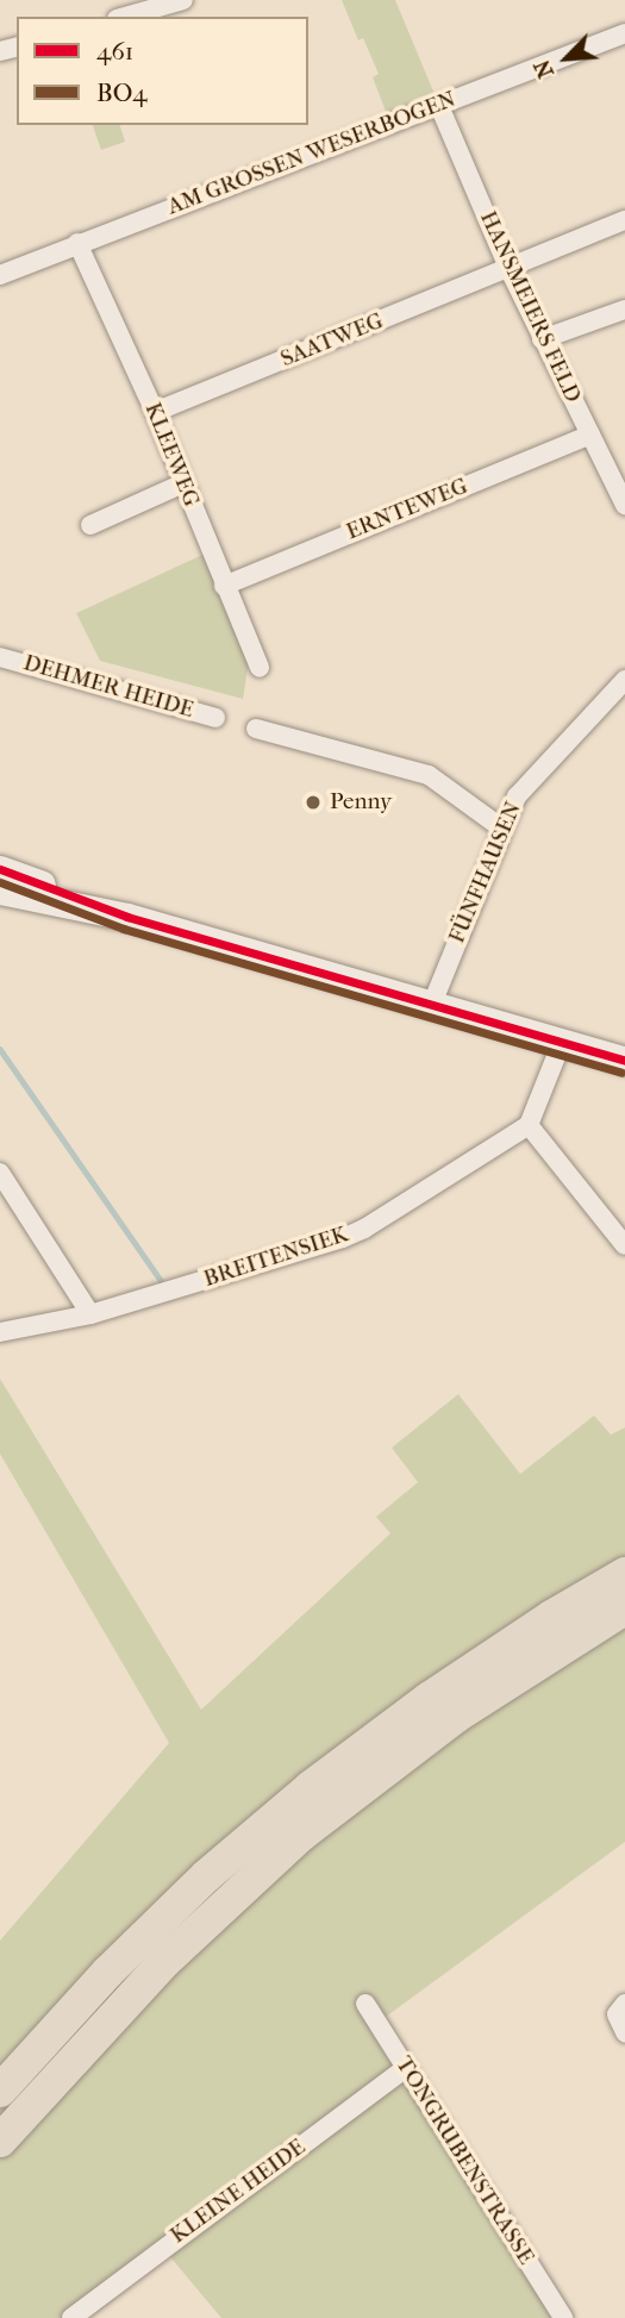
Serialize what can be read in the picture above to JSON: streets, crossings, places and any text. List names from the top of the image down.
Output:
{
  "streets": {
    "street": [
      "AM GROSSEN WESERBOGEN",
      "HANSMEIERS FELD",
      "SAATWEG",
      "KLEEWEG",
      "ERNTEWEG",
      "DEHMER HEIDE",
      "FÜNFHAUSEN",
      "BREITENSIEK",
      "TONGRUBENSTRASSE",
      "KLEINE HEIDE"
    ]
  },
  "crossings": [
    ["AM GROSSEN WESERBOGEN", "HANSMEIERS FELD"],
    ["AM GROSSEN WESERBOGEN", "KLEEWEG"],
    ["HANSMEIERS FELD", "SAATWEG"],
    ["HANSMEIERS FELD", "ERNTEWEG"],
    ["SAATWEG", "KLEEWEG"],
    ["KLEEWEG", "ERNTEWEG"],
    ["TONGRUBENSTRASSE", "KLEINE HEIDE"]
  ],
  "places": ["Penny"],
  "lines": ["transit line 461", "transit line BO4"],
  "legend": ["461", "BO4"],
  "north": "bottom left"
}
